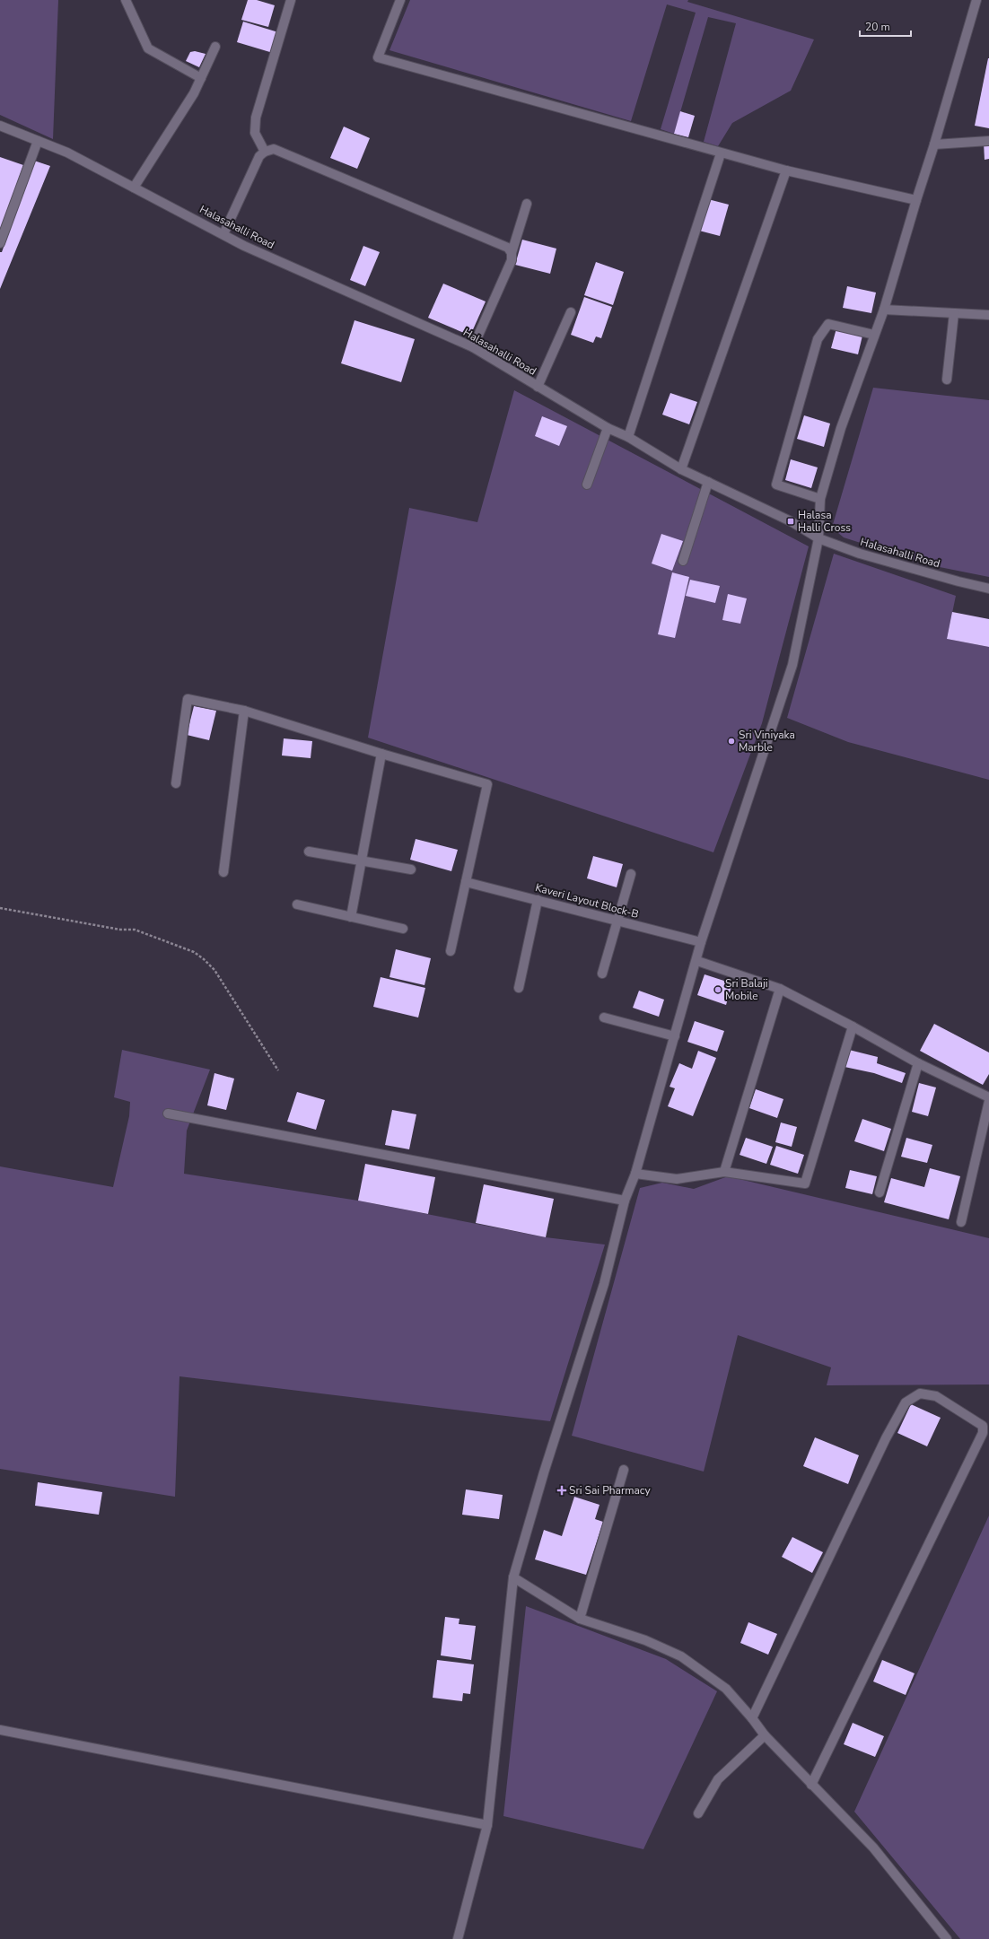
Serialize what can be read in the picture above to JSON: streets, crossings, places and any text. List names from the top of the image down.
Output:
{
  "streets": {
    "street": ["Halasahalli Road", "Kaveri Layout Block-B"]
  },
  "places": {
    "transit": ["Halasa Halli Cross"],
    "other": ["Sri Viniyaka Marble", "Sri Balaji Mobile"],
    "health": ["Sri Sai Pharmacy"]
  },
  "scale_bar": "20 m"
}
